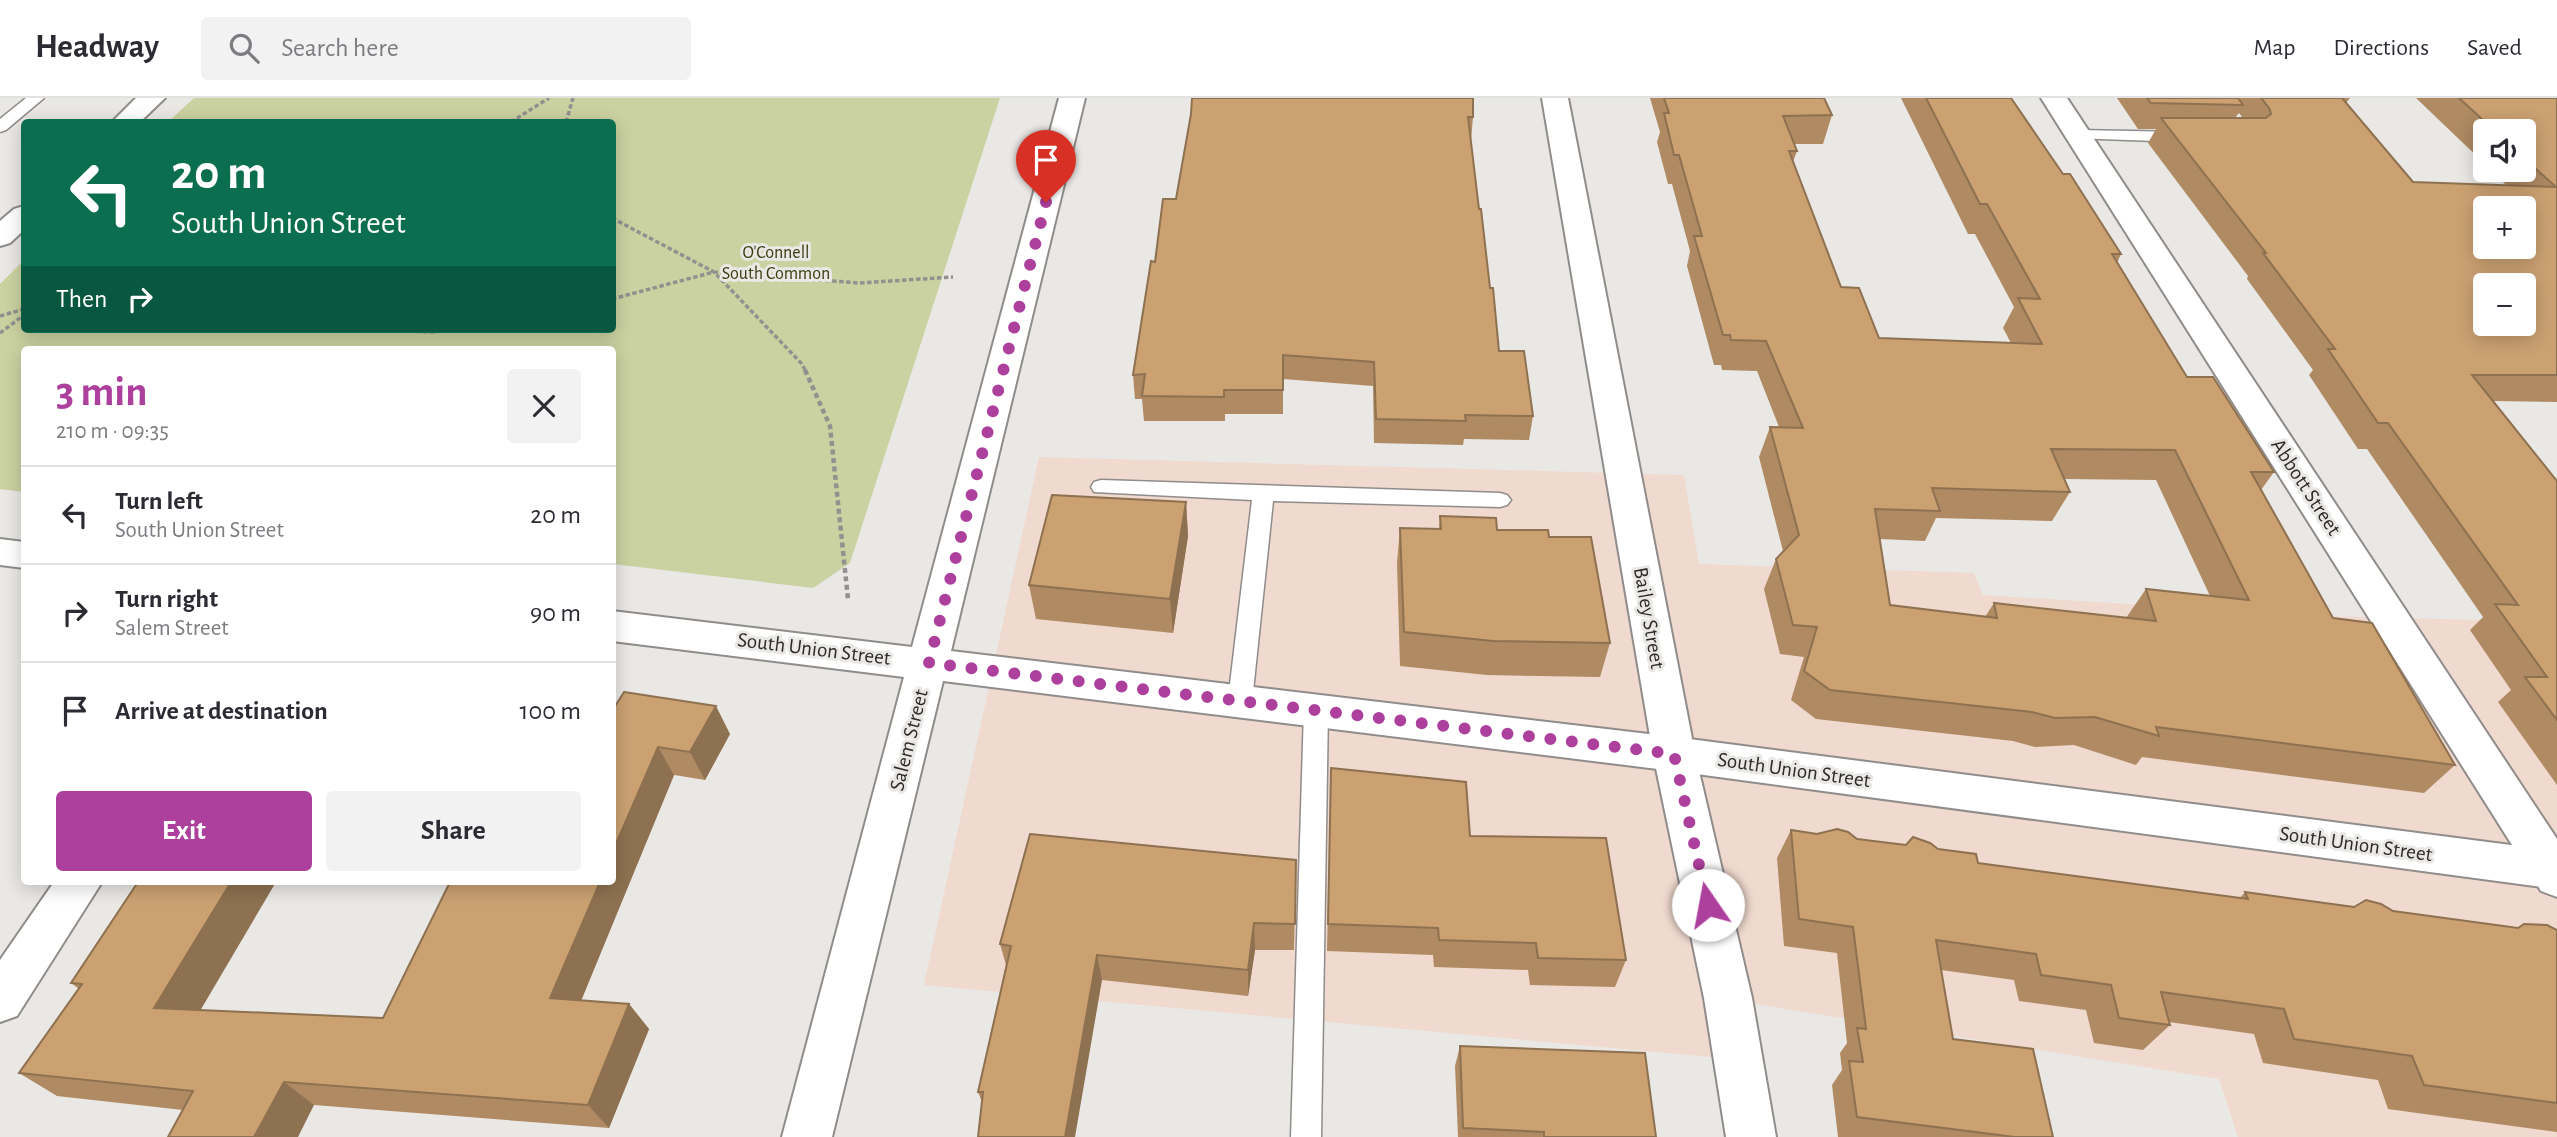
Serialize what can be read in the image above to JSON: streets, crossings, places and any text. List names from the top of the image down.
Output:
{
  "streets": {
    "main road": [
      "Abbott Street",
      "Bailey Street",
      "South Union Street",
      "Salem Street"
    ]
  },
  "crossings": [
    ["Abbott Street", "South Union Street"],
    ["Bailey Street", "South Union Street"],
    ["South Union Street", "Salem Street"]
  ],
  "parks": ["O'Connell South Common"],
  "page": {
    "header": "Headway",
    "search": "Search here",
    "nav": ["Map", "Directions", "Saved"],
    "map_buttons": ["+", "−"],
    "turn": ["20 m", "South Union Street"],
    "then": "Then",
    "heading": ["3 min", "210 m · 09:35"],
    "list": [
      {
        "name": "Turn left",
        "note": "South Union Street",
        "value": "20 m"
      },
      {
        "name": "Turn right",
        "note": "Salem Street",
        "value": "90 m"
      },
      {
        "name": "Arrive at destination",
        "value": "100 m"
      }
    ],
    "buttons": ["Exit", "Share"]
  }
}
